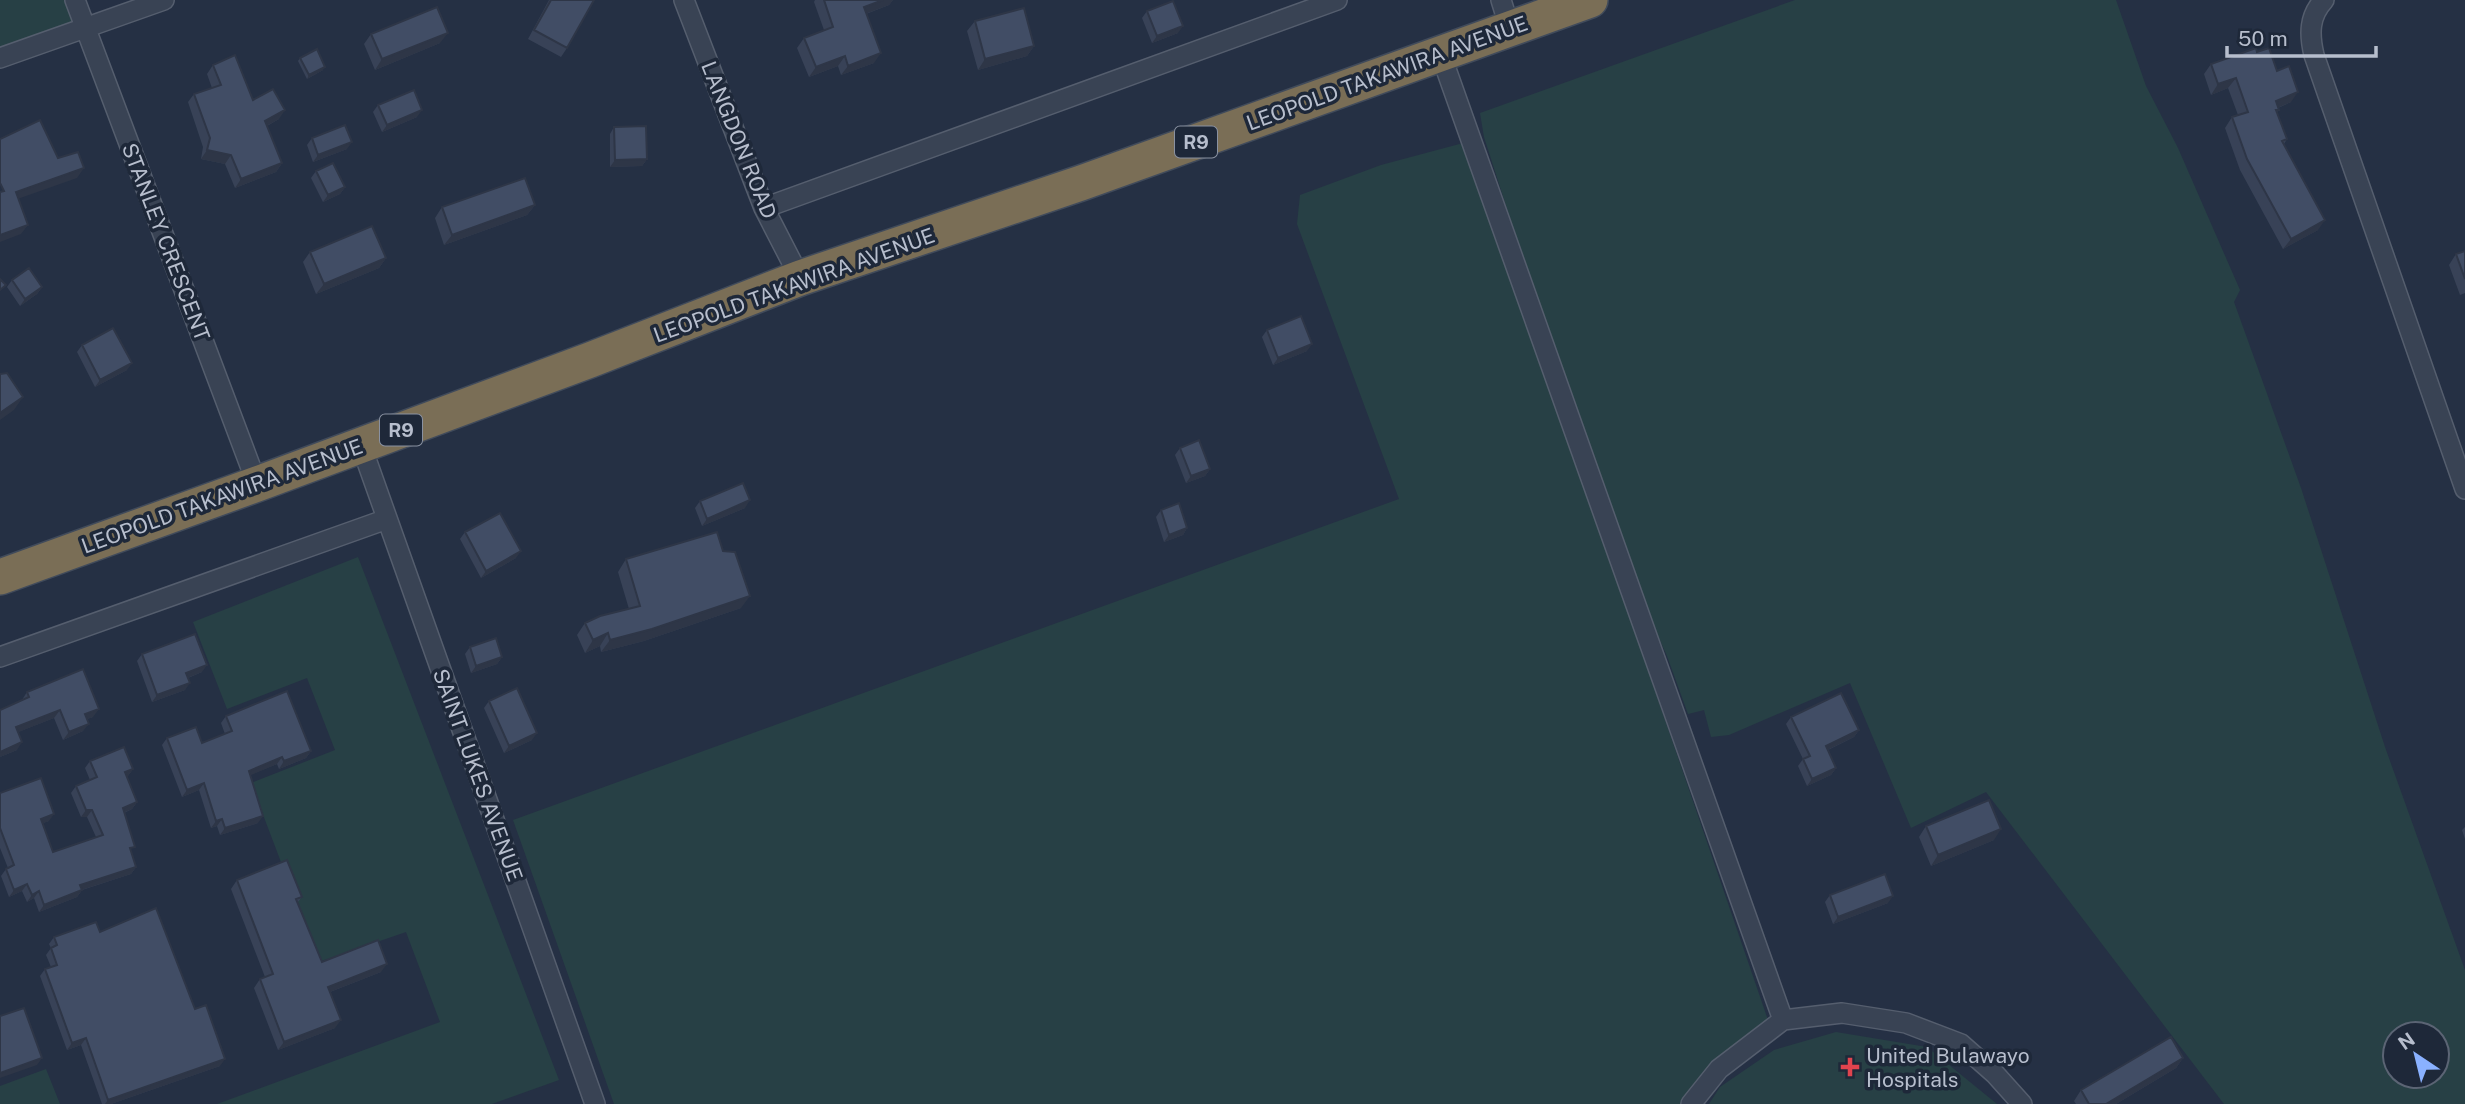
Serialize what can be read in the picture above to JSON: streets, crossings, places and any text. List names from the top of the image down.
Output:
{
  "streets": {
    "highway": ["LEOPOLD TAKAWIRA AVENUE", "R9"],
    "street": ["LANGDON ROAD", "STANLEY CRESCENT", "SAINT LUKES AVENUE"]
  },
  "crossings": [
    ["LEOPOLD TAKAWIRA AVENUE", "LANGDON ROAD"],
    ["LEOPOLD TAKAWIRA AVENUE", "STANLEY CRESCENT"],
    ["LEOPOLD TAKAWIRA AVENUE", "SAINT LUKES AVENUE"]
  ],
  "places": {
    "health": ["United Bulawayo Hospitals"]
  },
  "scale_bar": "50 m",
  "north": "top left"
}
